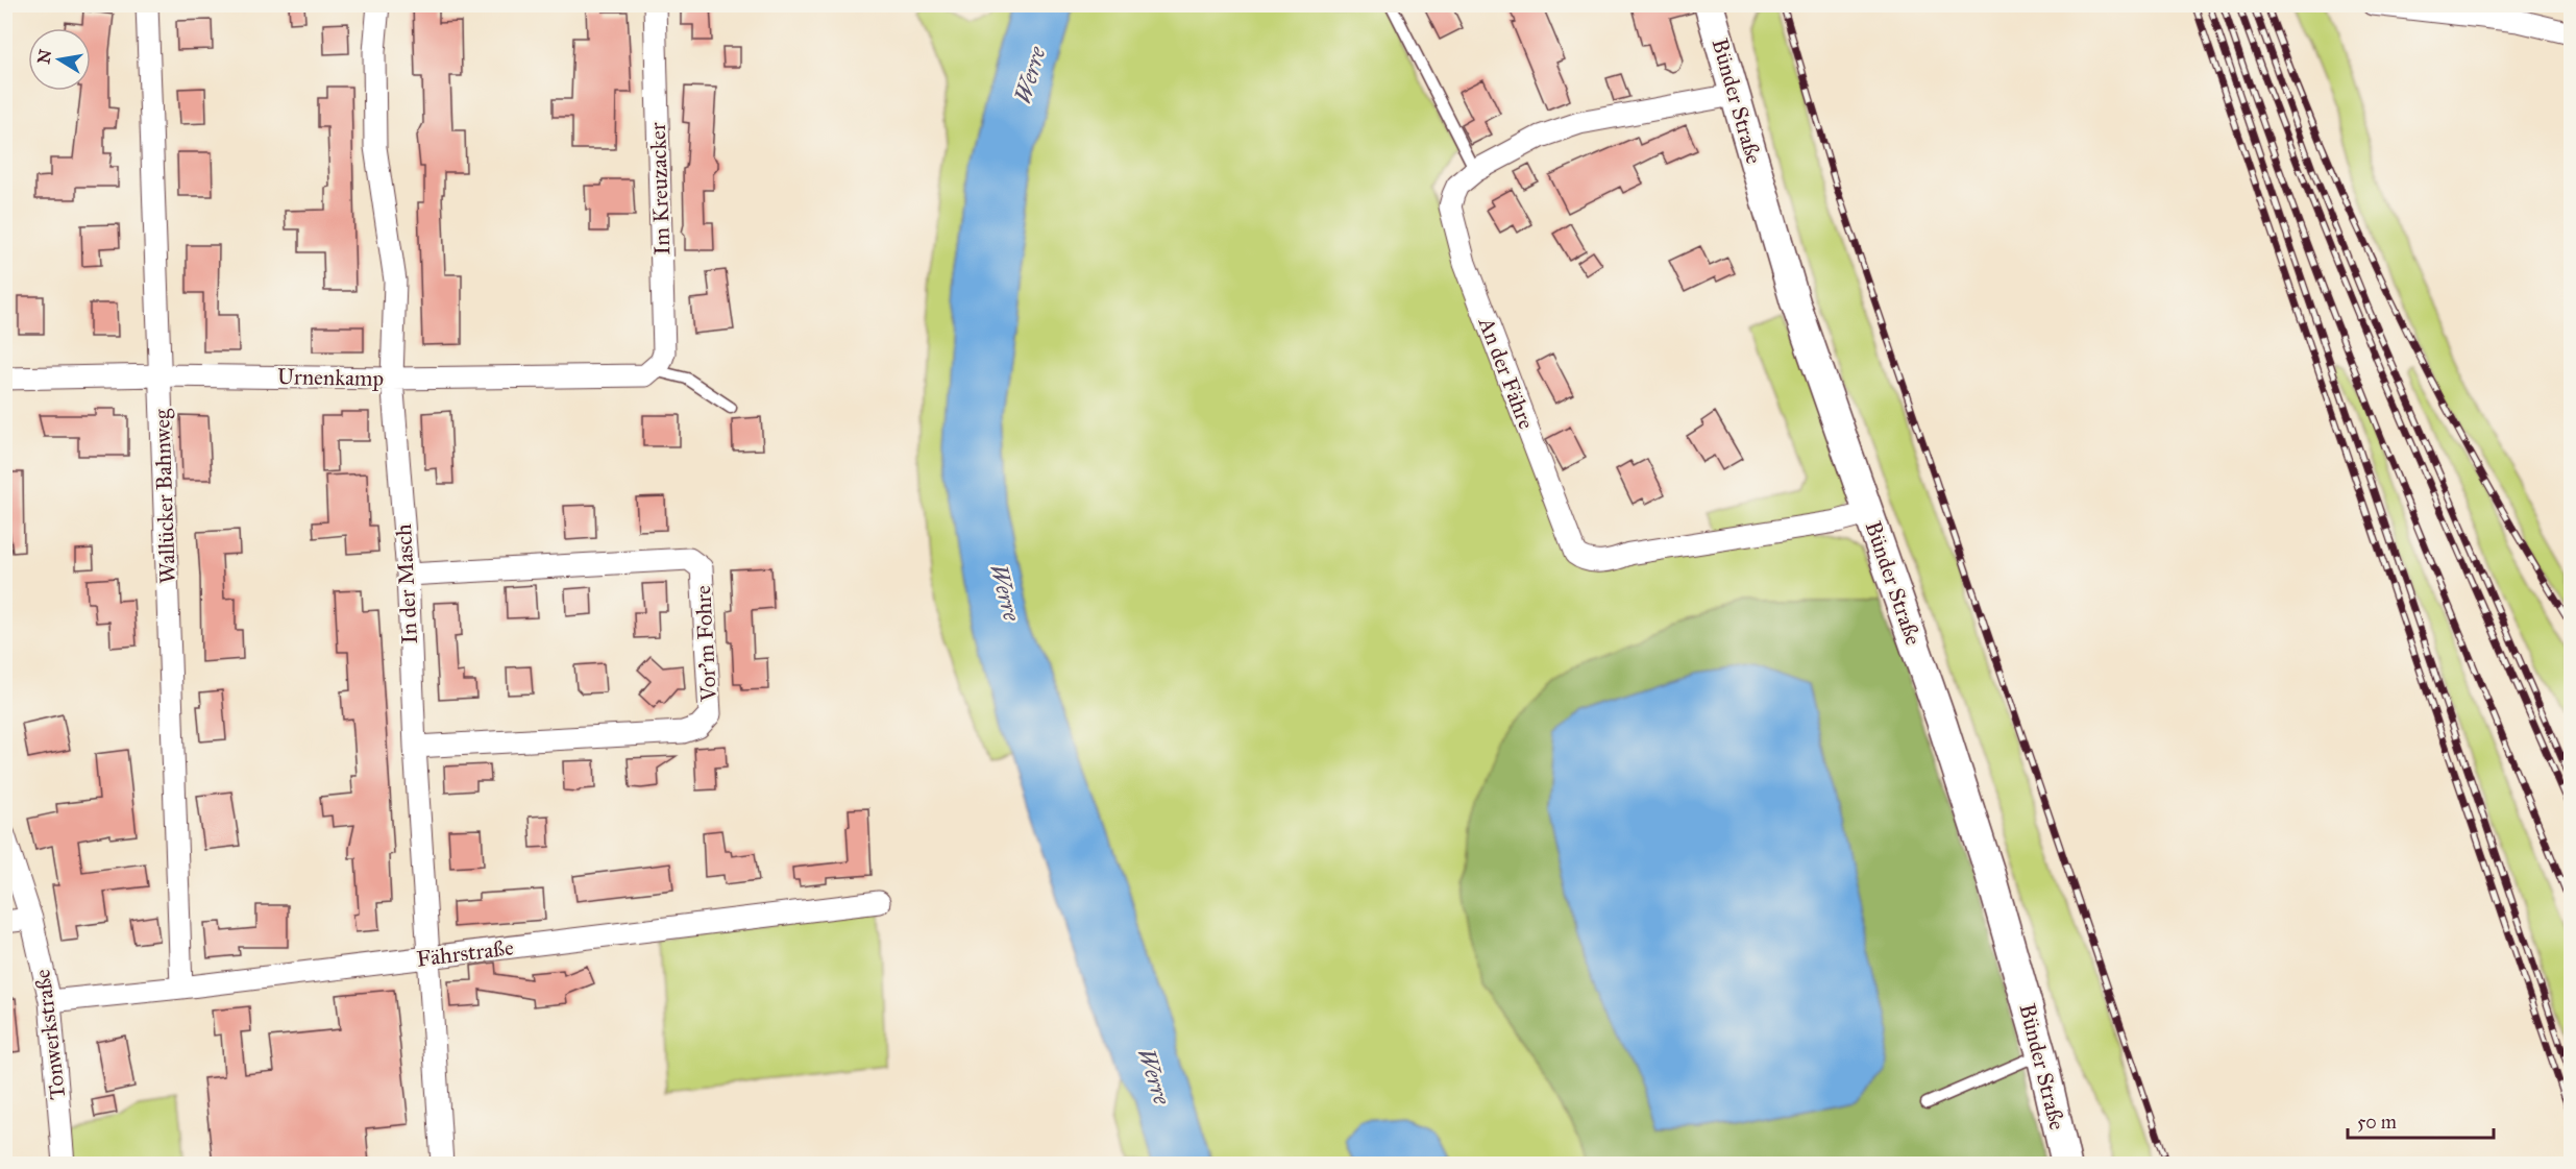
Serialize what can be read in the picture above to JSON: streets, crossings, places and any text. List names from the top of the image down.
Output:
{
  "streets": {
    "main road": ["Bünder Straße"],
    "street": [
      "Im Kreuzacker",
      "An der Fähre",
      "Urnenkamp",
      "Wallücker Bahnweg",
      "In der Masch",
      "Vor'm Fohre",
      "Fährstraße",
      "Tonwerkstraße"
    ]
  },
  "crossings": [
    ["Bünder Straße", "An der Fähre"],
    ["Im Kreuzacker", "Urnenkamp"],
    ["Urnenkamp", "Wallücker Bahnweg"],
    ["Urnenkamp", "In der Masch"],
    ["Wallücker Bahnweg", "Fährstraße"],
    ["In der Masch", "Vor'm Fohre"],
    ["In der Masch", "Fährstraße"],
    ["Fährstraße", "Tonwerkstraße"]
  ],
  "water": ["Werre"],
  "scale_bar": "50 m",
  "north": "left"
}
